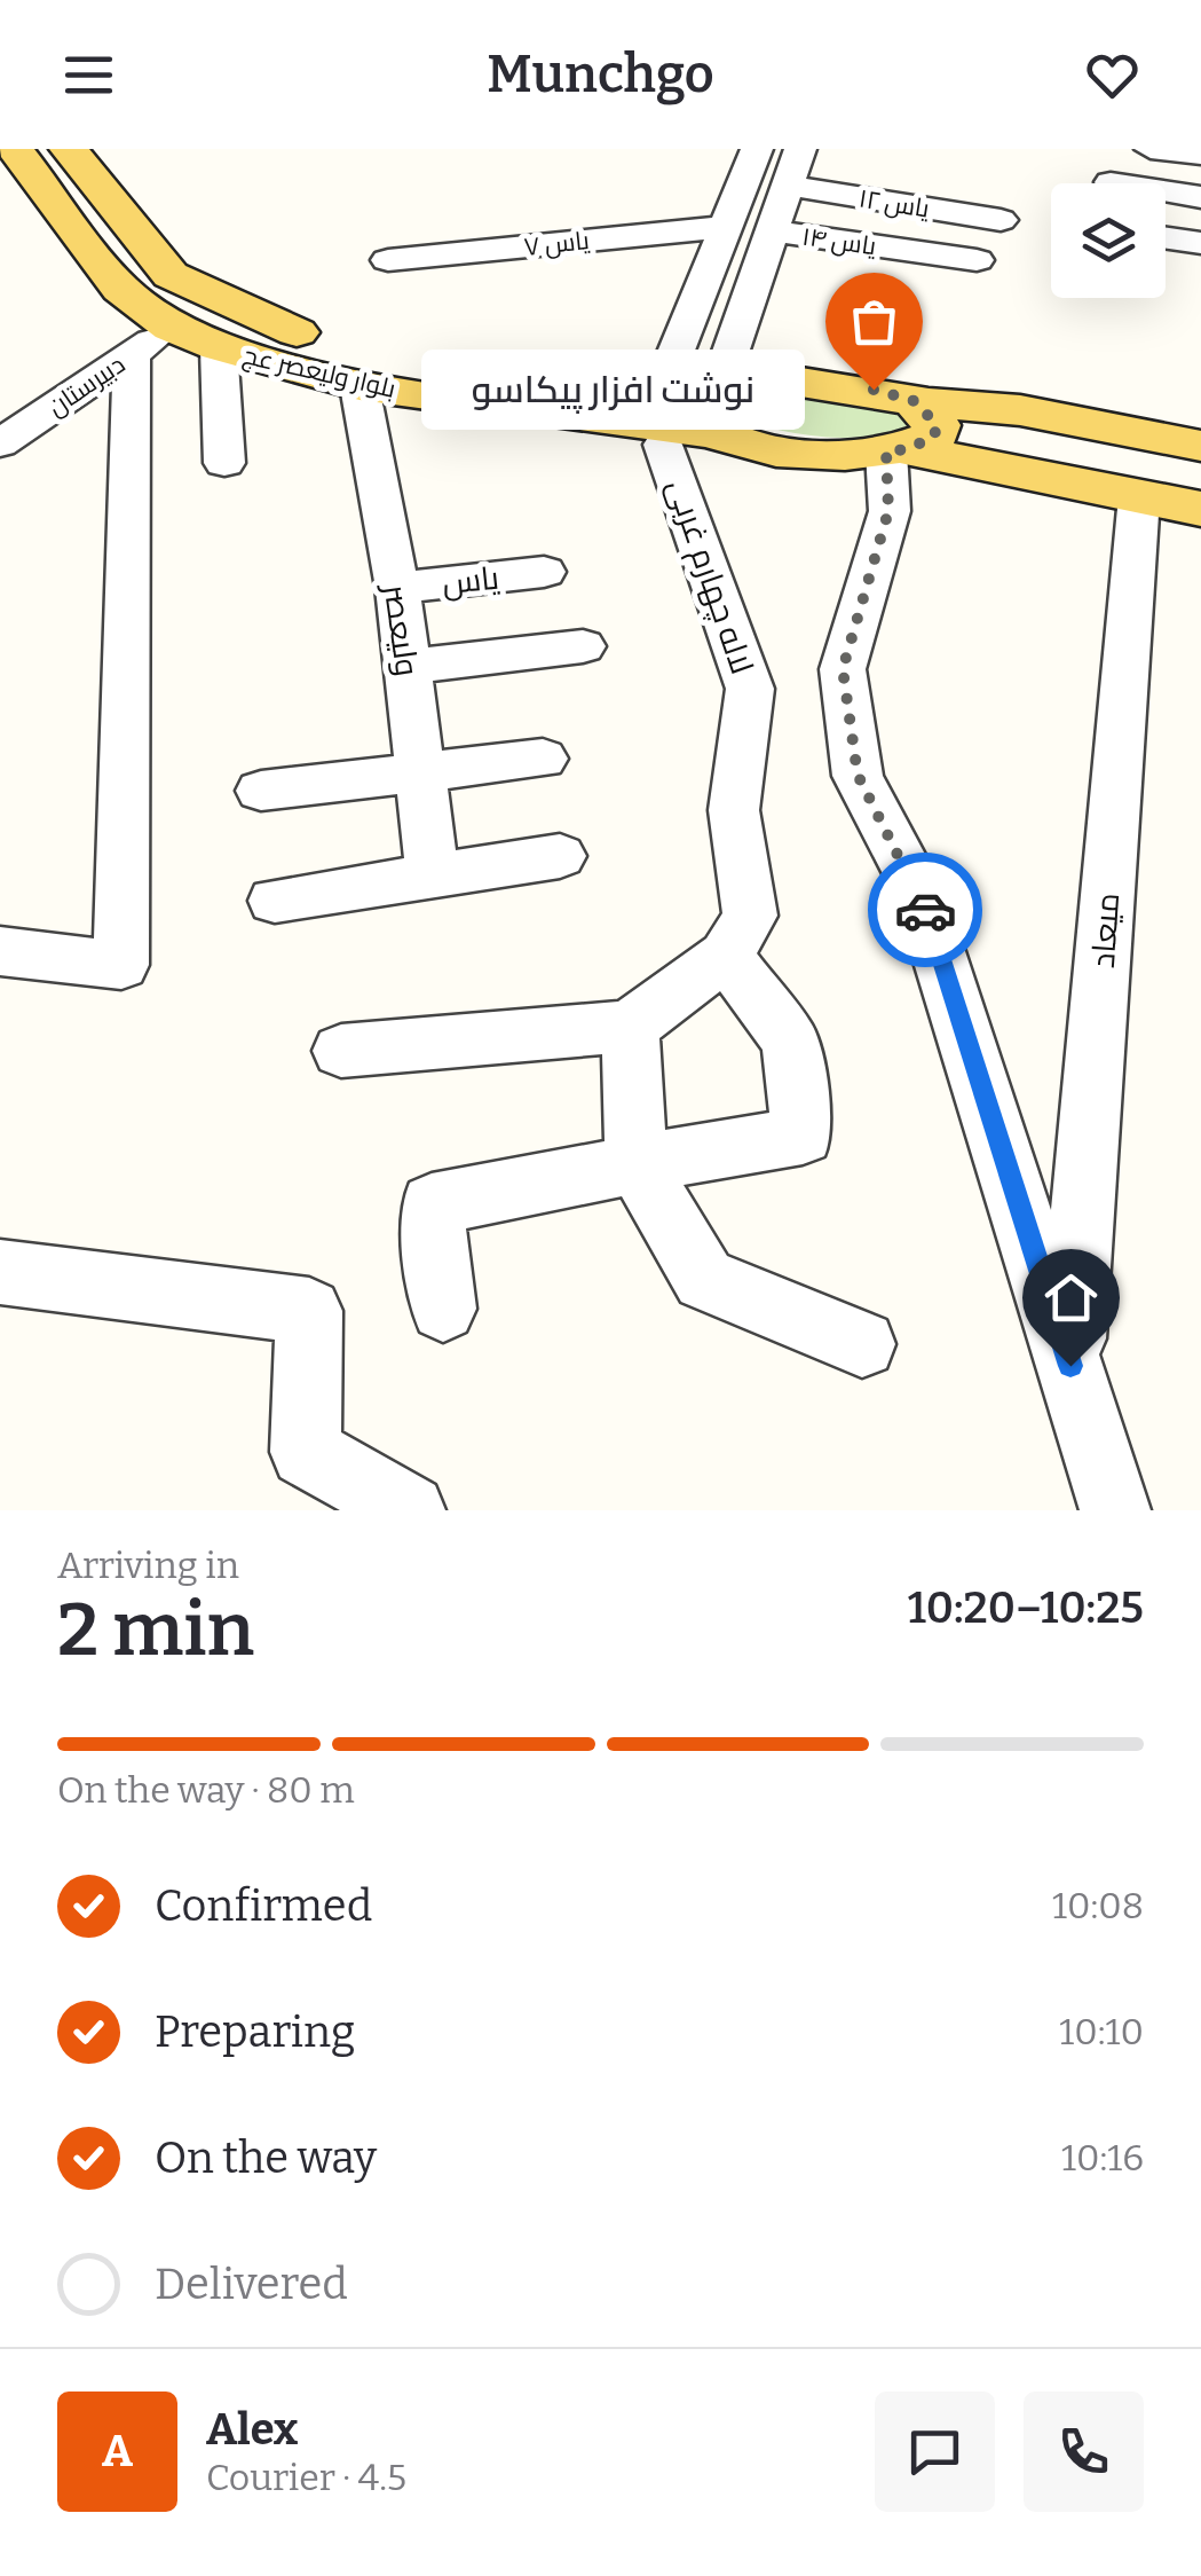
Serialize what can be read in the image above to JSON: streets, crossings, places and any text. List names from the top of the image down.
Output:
{
  "streets": {
    "main road": ["بلوار ولیعصر عج"],
    "street": [
      "یاس ۱۲",
      "یاس ۱۴",
      "یاس ۷",
      "دبیرستان",
      "لاله چهارم غربی",
      "یاس",
      "ولیعصر",
      "میعاد"
    ]
  },
  "crossings": [
    ["یاس ۷", "لاله چهارم غربی"],
    ["بلوار ولیعصر عج", "دبیرستان"],
    ["بلوار ولیعصر عج", "لاله چهارم غربی"],
    ["بلوار ولیعصر عج", "ولیعصر"],
    ["یاس", "ولیعصر"]
  ],
  "places": ["نوشت افزار پیکاسو"],
  "page": {
    "header": "Munchgo",
    "bubble": "نوشت افزار پیکاسو",
    "heading": ["2 min", "Arriving in", "10:20–10:25"],
    "panel": ["Alex", "Courier · 4.5"],
    "bar": "On the way · 80 m",
    "list": [
      ["Confirmed", "10:08"],
      ["Preparing", "10:10"],
      ["On the way", "10:16"],
      "Delivered"
    ],
    "round": "A"
  }
}
